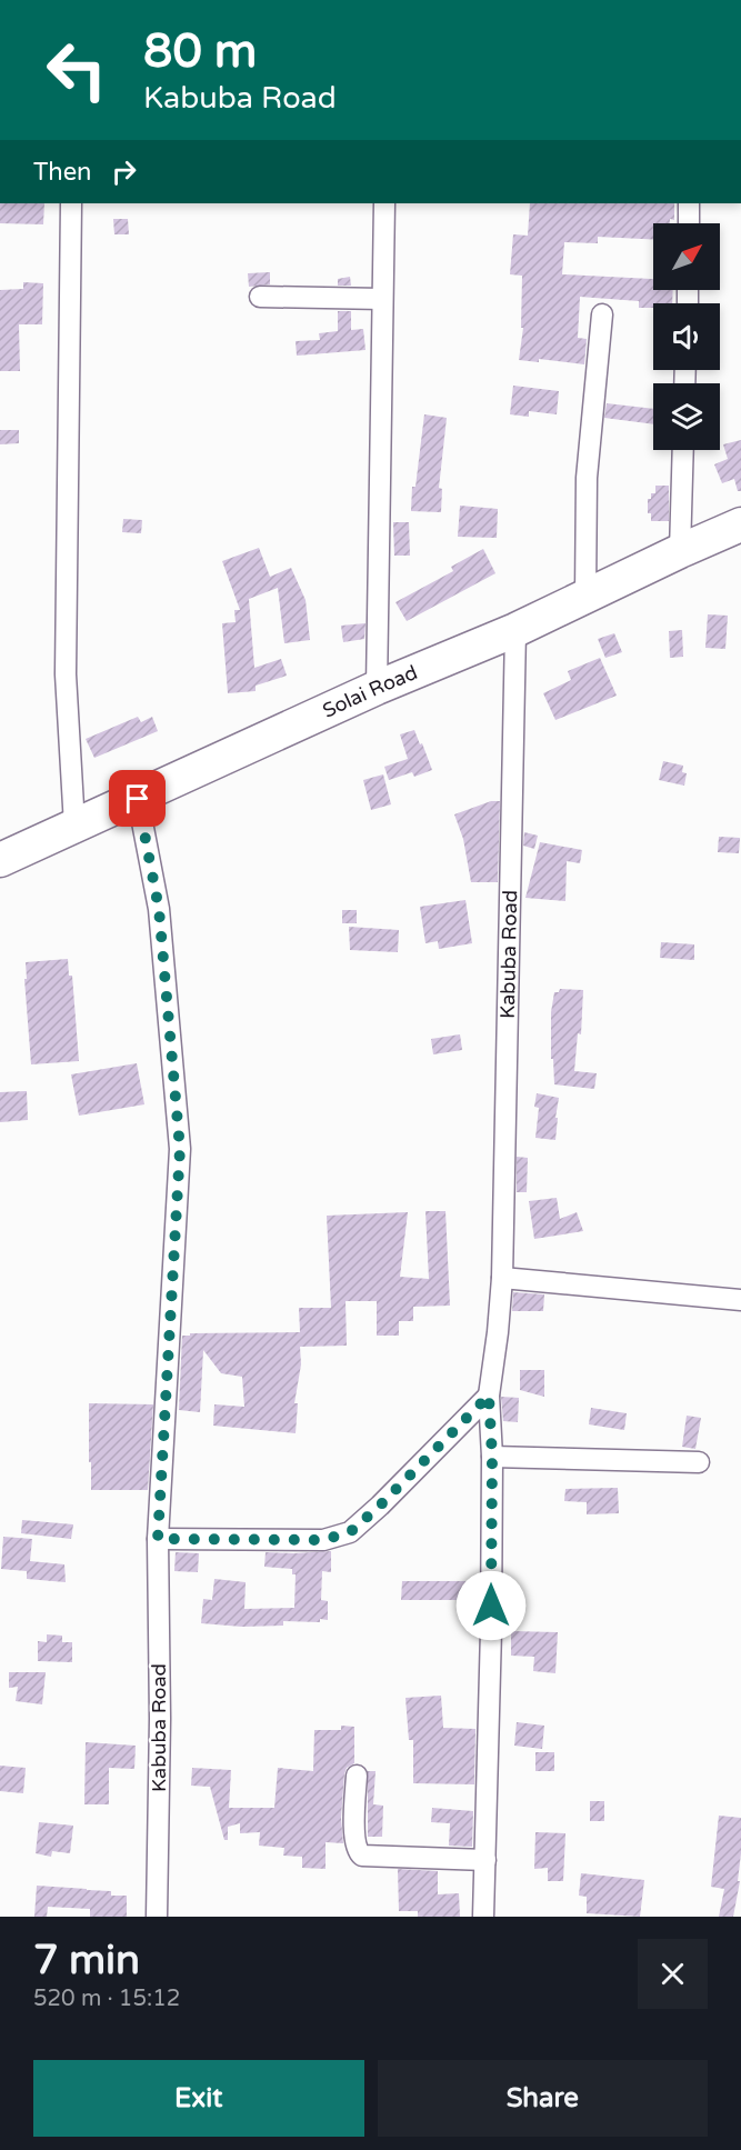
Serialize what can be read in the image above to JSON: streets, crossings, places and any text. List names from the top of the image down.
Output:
{
  "streets": {
    "highway": ["Solai Road"],
    "street": ["Kabuba Road"]
  },
  "crossings": [
    ["Solai Road", "Kabuba Road"]
  ],
  "north": "top right",
  "page": {
    "turn": ["80 m", "Kabuba Road"],
    "then": "Then",
    "heading": ["7 min", "520 m · 15:12"],
    "buttons": ["Exit", "Share"]
  }
}
